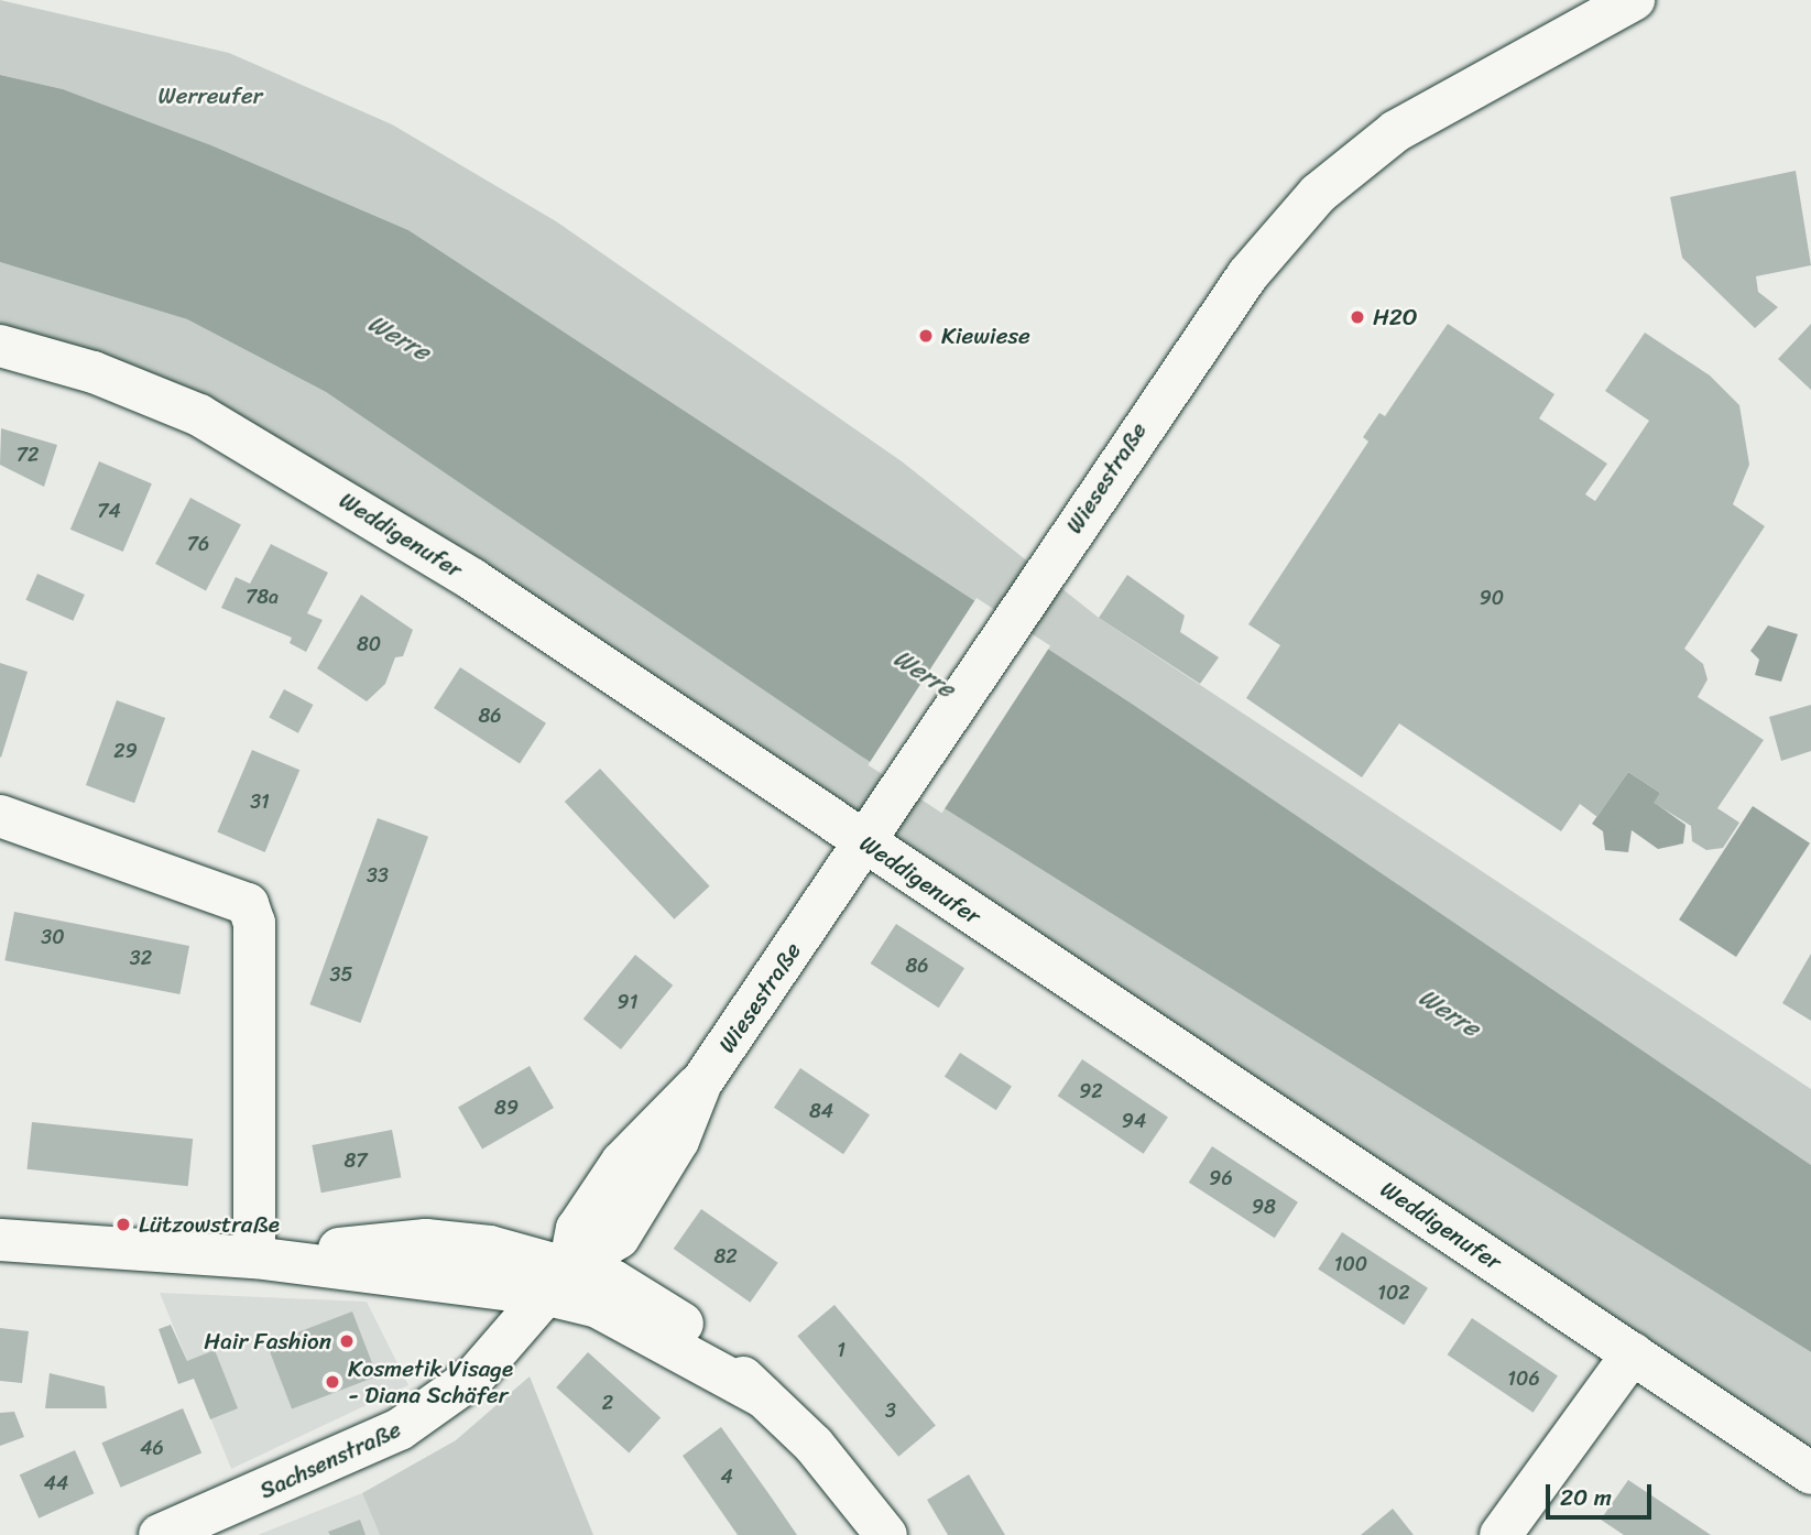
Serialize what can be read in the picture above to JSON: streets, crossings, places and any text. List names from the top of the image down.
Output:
{
  "streets": {
    "street": ["Wiesestraße", "Weddigenufer", "Sachsenstraße"]
  },
  "crossings": [
    ["Wiesestraße", "Weddigenufer"],
    ["Wiesestraße", "Sachsenstraße"]
  ],
  "water": ["Werre"],
  "parks": ["Werreufer"],
  "places": [
    "H2O",
    "Kiewiese",
    "Lützowstraße",
    "Hair Fashion",
    "Kosmetik Visage - Diana Schäfer"
  ],
  "house_numbers": [
    "72",
    "74",
    "76",
    "78a",
    "90",
    "80",
    "86",
    "29",
    "31",
    "33",
    "30",
    "32",
    "86",
    "35",
    "91",
    "92",
    "89",
    "84",
    "94",
    "87",
    "96",
    "98",
    "82",
    "100",
    "102",
    "1",
    "106",
    "2",
    "3",
    "46",
    "4",
    "44"
  ],
  "scale_bar": "20 m"
}
